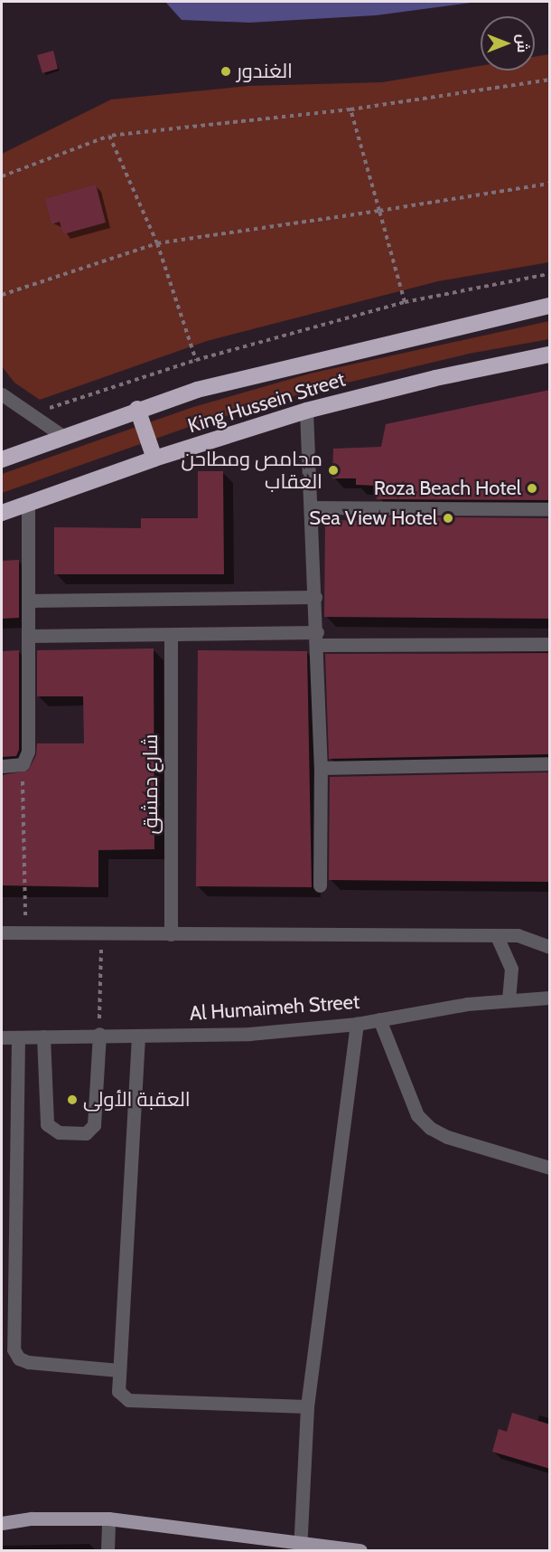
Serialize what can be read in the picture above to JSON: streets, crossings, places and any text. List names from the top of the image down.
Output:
{
  "streets": {
    "highway": ["King Hussein Street"],
    "street": ["شارع دمشق", "Al Humaimeh Street"]
  },
  "places": [
    "الغندور",
    "محامص ومطاحن العقاب",
    "Roza Beach Hotel",
    "Sea View Hotel",
    "العقبة الأولى"
  ],
  "north": "right"
}
